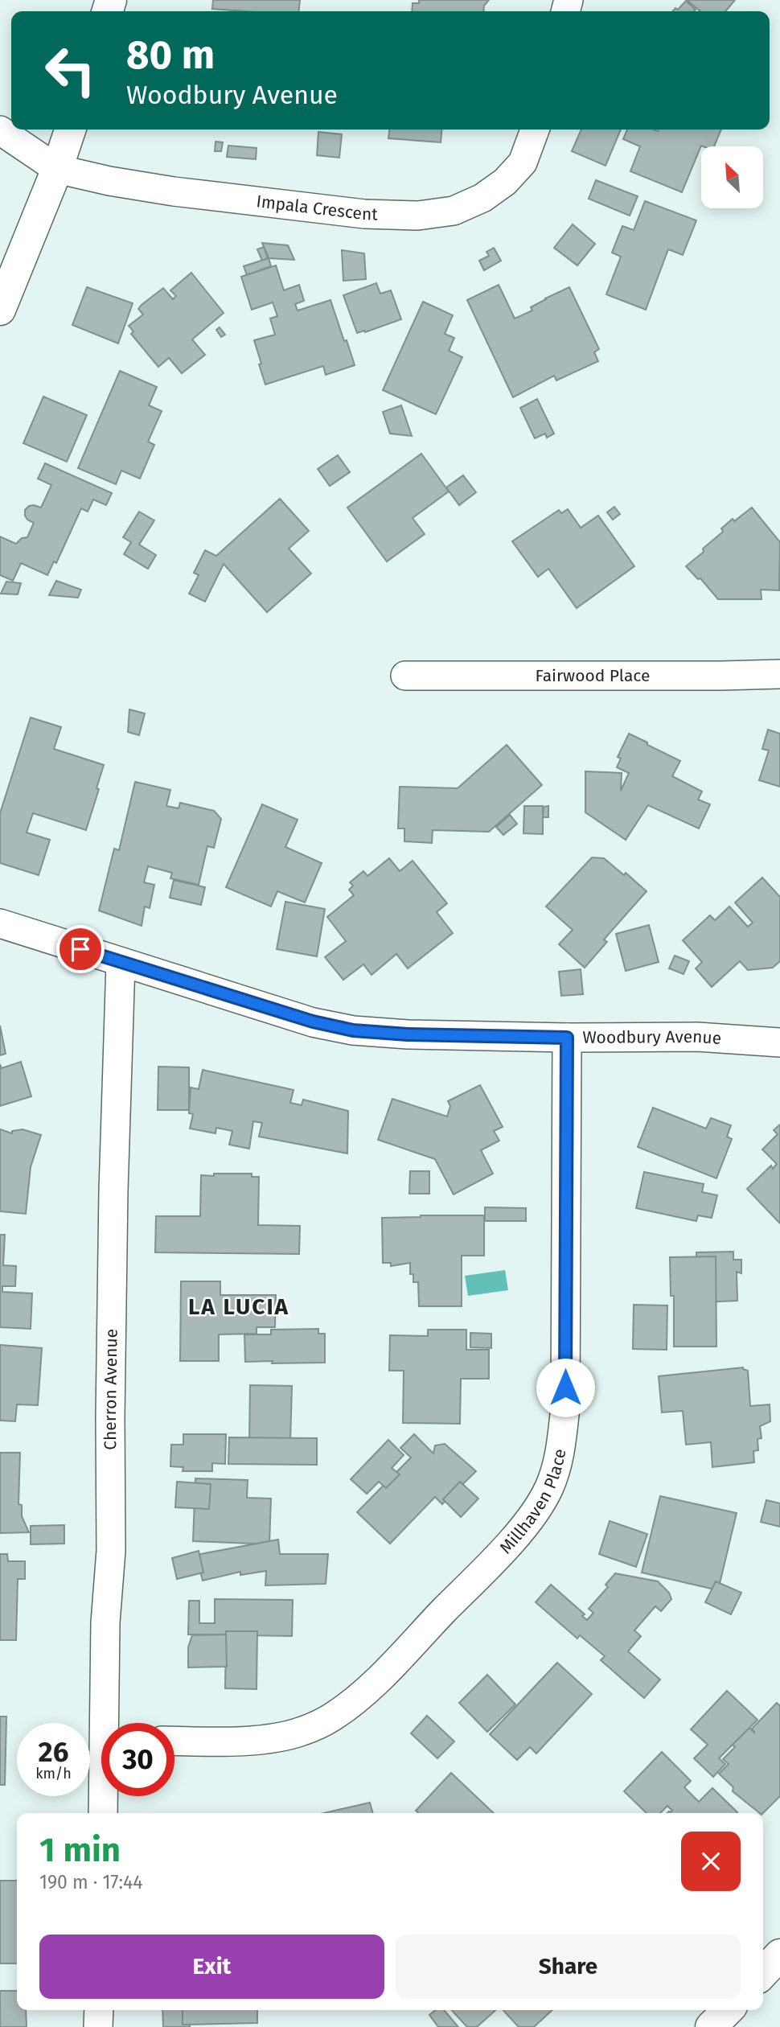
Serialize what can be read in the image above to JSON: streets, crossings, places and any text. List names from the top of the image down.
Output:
{
  "streets": {
    "street": [
      "Impala Crescent",
      "Fairwood Place",
      "Woodbury Avenue",
      "Cherron Avenue",
      "Millhaven Place"
    ]
  },
  "crossings": [
    ["Woodbury Avenue", "Cherron Avenue"],
    ["Woodbury Avenue", "Millhaven Place"]
  ],
  "districts": ["LA LUCIA"],
  "north": "top left",
  "page": {
    "turn": ["80 m", "Woodbury Avenue"],
    "speed": "26 km/h",
    "limit": "30",
    "heading": ["1 min", "190 m · 17:44"],
    "buttons": ["Exit", "Share"]
  }
}
